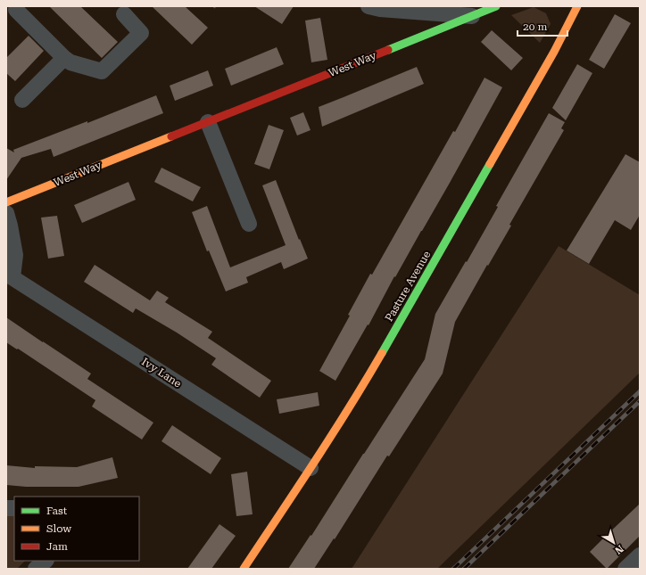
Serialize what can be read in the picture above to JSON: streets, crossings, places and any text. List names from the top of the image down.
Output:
{
  "streets": {
    "street": ["West Way", "Pasture Avenue", "Ivy Lane"]
  },
  "crossings": [
    ["Pasture Avenue", "Ivy Lane"]
  ],
  "legend": ["Fast", "Slow", "Jam"],
  "scale_bar": "20 m",
  "north": "bottom right"
}
